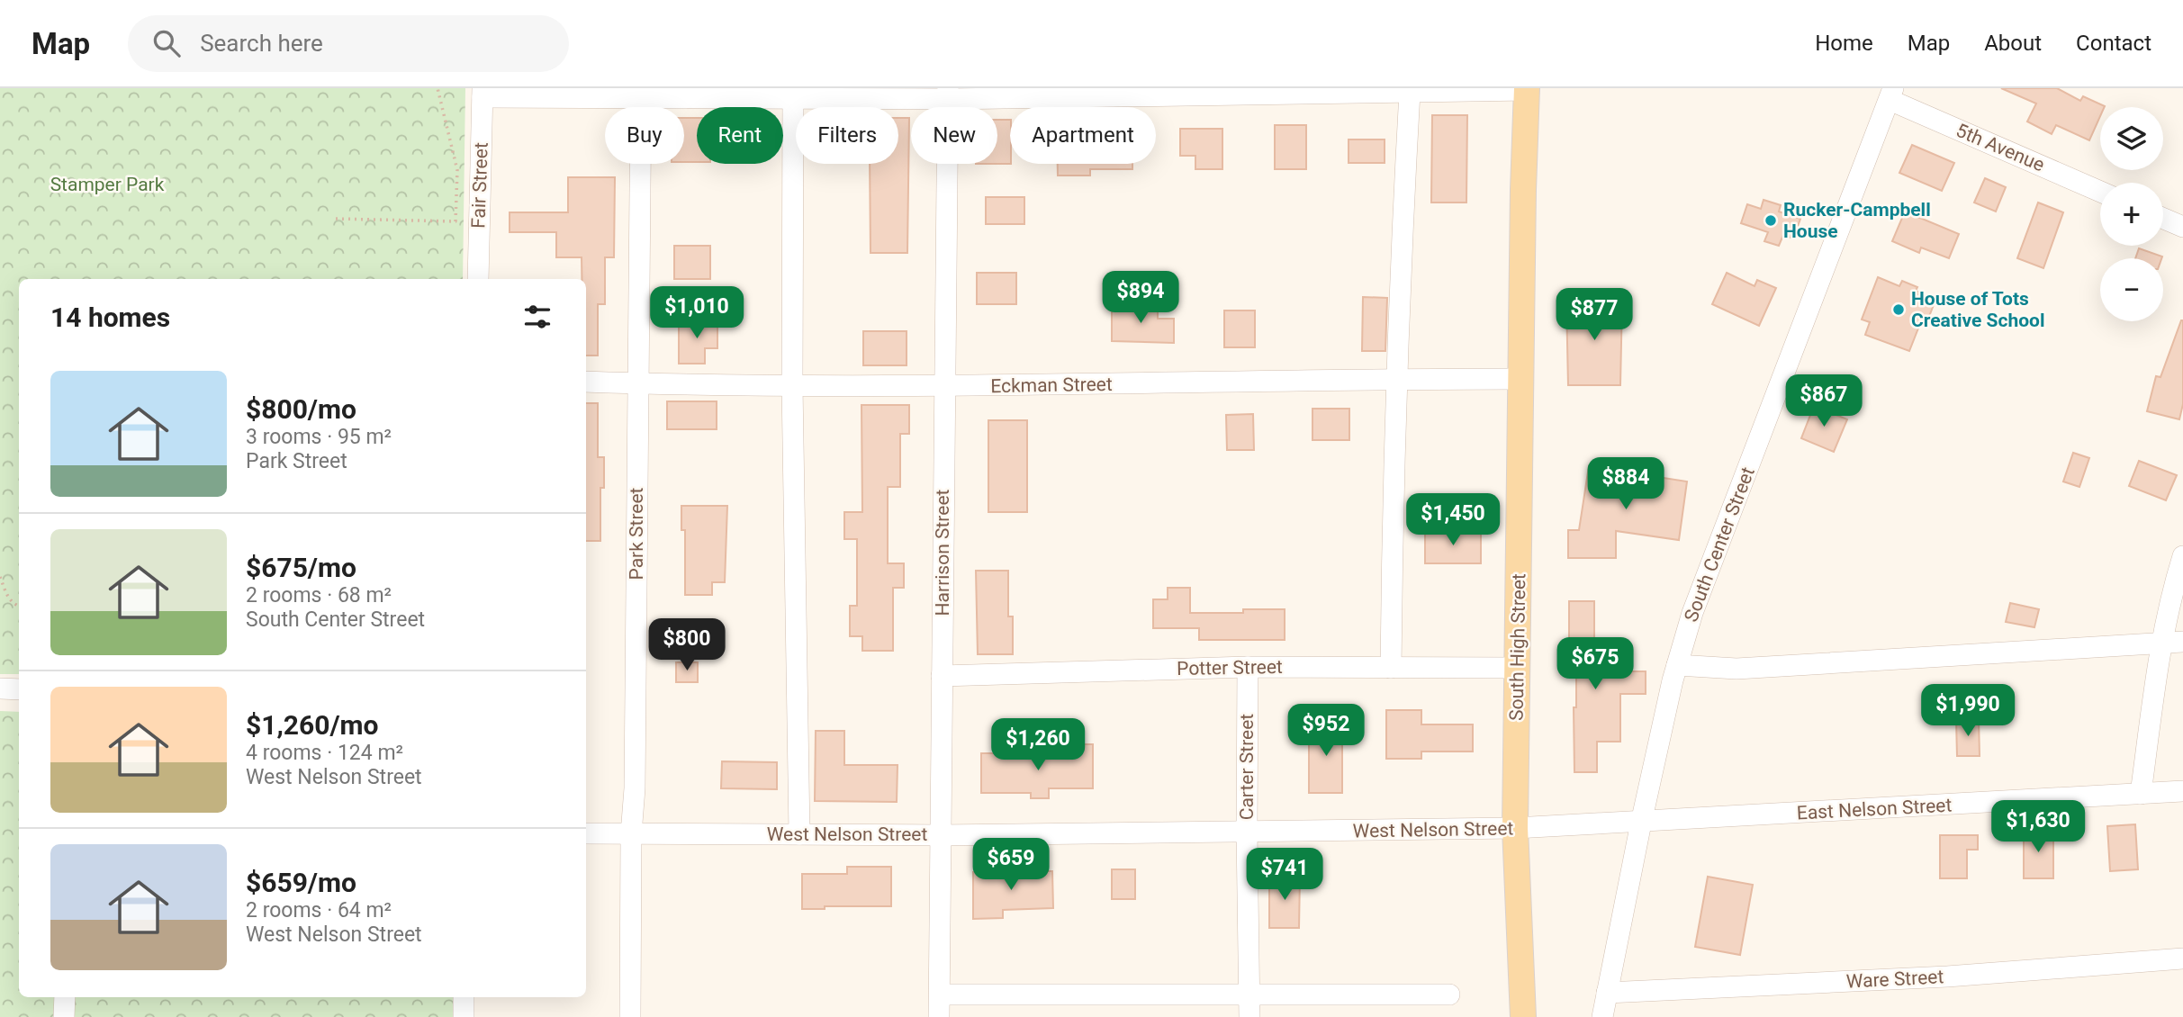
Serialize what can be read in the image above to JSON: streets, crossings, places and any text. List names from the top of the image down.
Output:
{
  "streets": {
    "main road": ["South High Street"],
    "street": [
      "5th Avenue",
      "Fair Street",
      "Eckman Street",
      "Park Street",
      "South Center Street",
      "Harrison Street",
      "Potter Street",
      "Carter Street",
      "East Nelson Street",
      "West Nelson Street",
      "Ware Street"
    ]
  },
  "crossings": [
    ["5th Avenue", "South Center Street"],
    ["Eckman Street", "Park Street"],
    ["Eckman Street", "Harrison Street"],
    ["Eckman Street", "South High Street"],
    ["Park Street", "West Nelson Street"],
    ["South Center Street", "East Nelson Street"],
    ["South Center Street", "West Nelson Street"],
    ["South Center Street", "Ware Street"],
    ["Harrison Street", "Potter Street"],
    ["Harrison Street", "West Nelson Street"],
    ["South High Street", "Potter Street"],
    ["South High Street", "West Nelson Street"],
    ["Potter Street", "Carter Street"],
    ["Carter Street", "West Nelson Street"],
    ["East Nelson Street", "West Nelson Street"]
  ],
  "parks": ["Stamper Park"],
  "places": ["Rucker-Campbell House", "House of Tots Creative School"],
  "page": {
    "header": "Map",
    "search": "Search here",
    "nav": [
      "Home",
      "Map",
      "About",
      "Contact"
    ],
    "map_buttons": ["+", "−"],
    "chip": [
      "Buy",
      "Rent",
      "Filters",
      "New",
      "Apartment"
    ],
    "price": [
      "$894",
      "$1,010",
      "$877",
      "$867",
      "$884",
      "$1,450",
      "$800",
      "$675",
      "$1,990",
      "$952",
      "$1,260",
      "$1,630",
      "$659",
      "$741"
    ],
    "heading": "14 homes",
    "list": [
      {
        "name": "$800/mo",
        "note": "3 rooms · 95 m² · Park Street"
      },
      {
        "name": "$675/mo",
        "note": "2 rooms · 68 m² · South Center Street"
      },
      {
        "name": "$1,260/mo",
        "note": "4 rooms · 124 m² · West Nelson Street"
      },
      {
        "name": "$659/mo",
        "note": "2 rooms · 64 m² · West Nelson Street"
      }
    ]
  }
}
